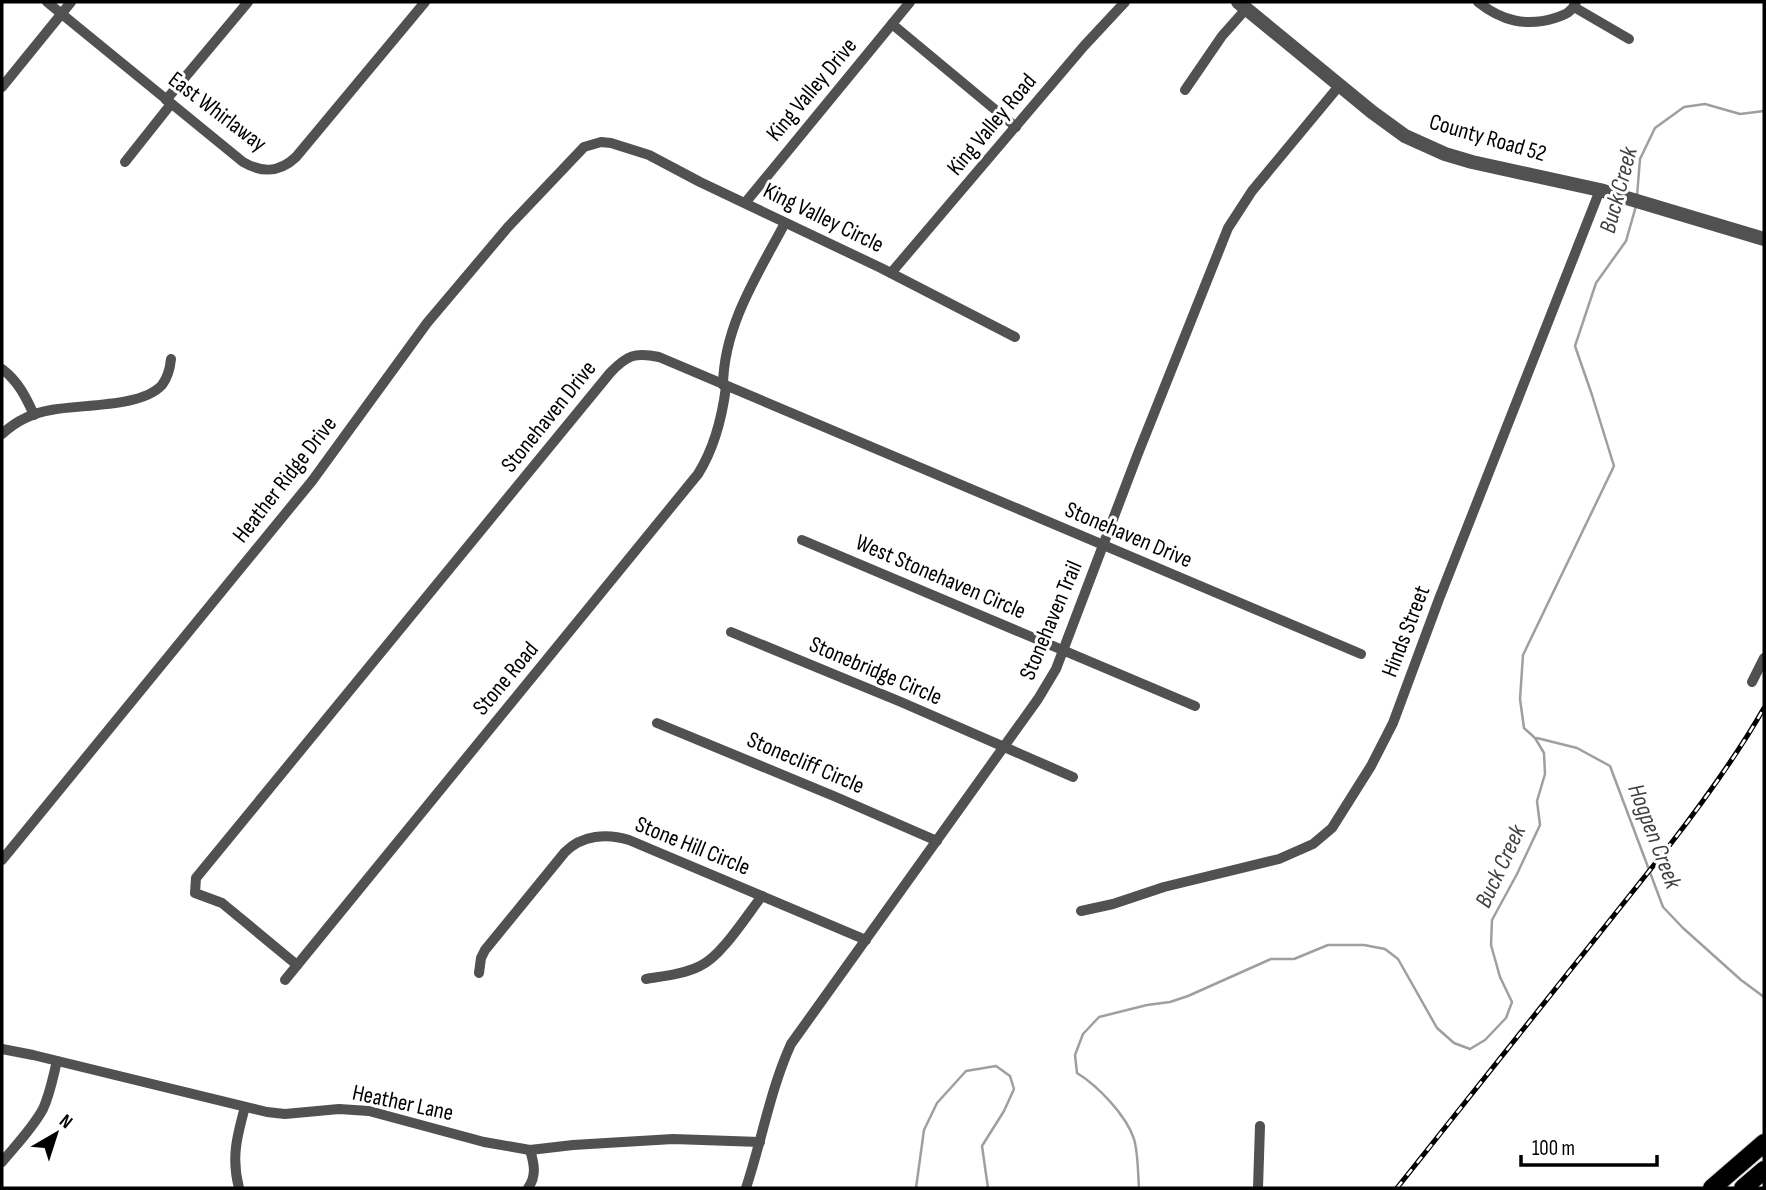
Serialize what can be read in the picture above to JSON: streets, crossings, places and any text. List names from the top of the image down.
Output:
{
  "streets": {
    "street": [
      "King Valley Drive",
      "East Whirlaway",
      "King Valley Road",
      "County Road 52",
      "King Valley Circle",
      "Stonehaven Drive",
      "Heather Ridge Drive",
      "West Stonehaven Circle",
      "Stonehaven Trail",
      "Hinds Street",
      "Stonebridge Circle",
      "Stone Road",
      "Stonecliff Circle",
      "Stone Hill Circle",
      "Heather Lane"
    ]
  },
  "crossings": [
    ["King Valley Drive", "King Valley Circle"],
    ["King Valley Road", "King Valley Circle"],
    ["County Road 52", "Stonehaven Trail"],
    ["County Road 52", "Hinds Street"],
    ["King Valley Circle", "Heather Ridge Drive"],
    ["King Valley Circle", "Stone Road"],
    ["Stonehaven Drive", "Stonehaven Trail"],
    ["Stonehaven Drive", "Stone Road"],
    ["West Stonehaven Circle", "Stonehaven Trail"],
    ["Stonehaven Trail", "Stonebridge Circle"],
    ["Stonehaven Trail", "Stonecliff Circle"],
    ["Stonehaven Trail", "Stone Hill Circle"],
    ["Stonehaven Trail", "Heather Lane"]
  ],
  "water": ["Buck Creek", "Hogpen Creek"],
  "scale_bar": "100 m",
  "north": "top right"
}
